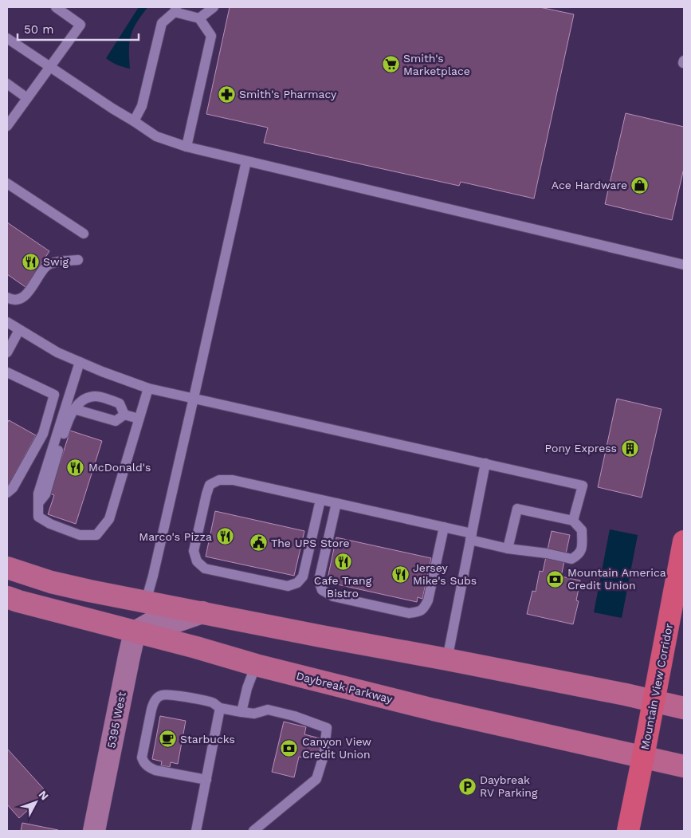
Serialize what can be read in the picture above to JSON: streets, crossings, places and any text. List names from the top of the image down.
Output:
{
  "streets": {
    "highway": ["Mountain View Corridor"],
    "main road": ["Daybreak Parkway"],
    "street": ["5395 West"]
  },
  "crossings": [
    ["Mountain View Corridor", "Daybreak Parkway"],
    ["Daybreak Parkway", "5395 West"]
  ],
  "places": {
    "supermarket": ["Smith's Marketplace"],
    "pharmacy": ["Smith's Pharmacy"],
    "shop": ["Ace Hardware"],
    "restaurant": [
      "Swig",
      "McDonald's",
      "Marco's Pizza",
      "Cafe Trang Bistro",
      "Jersey Mike's Subs"
    ],
    "building": ["Pony Express"],
    "public building": ["The UPS Store"],
    "bank": ["Mountain America Credit Union", "Canyon View Credit Union"],
    "cafe": ["Starbucks"],
    "parking": ["Daybreak RV Parking"]
  },
  "scale_bar": "50 m",
  "north": "top right"
}
